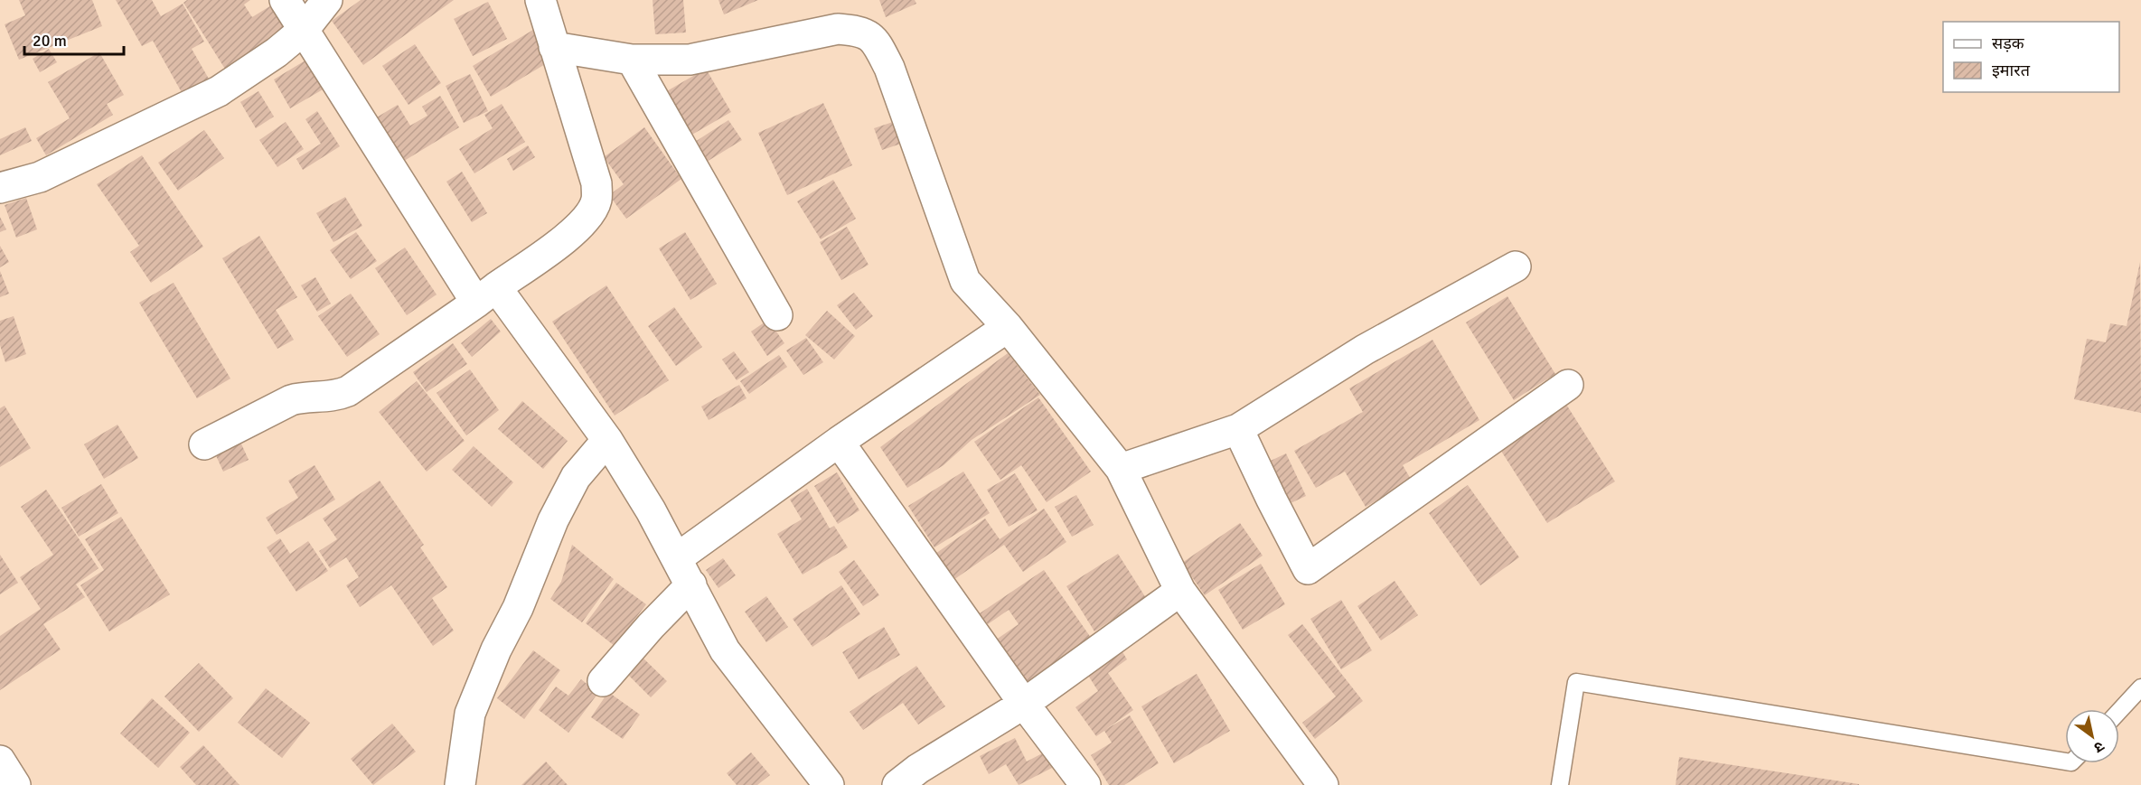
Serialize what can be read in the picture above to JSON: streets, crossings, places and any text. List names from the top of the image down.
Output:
{
  "legend": ["सड़क", "इमारत"],
  "scale_bar": "20 m",
  "north": "bottom right"
}
